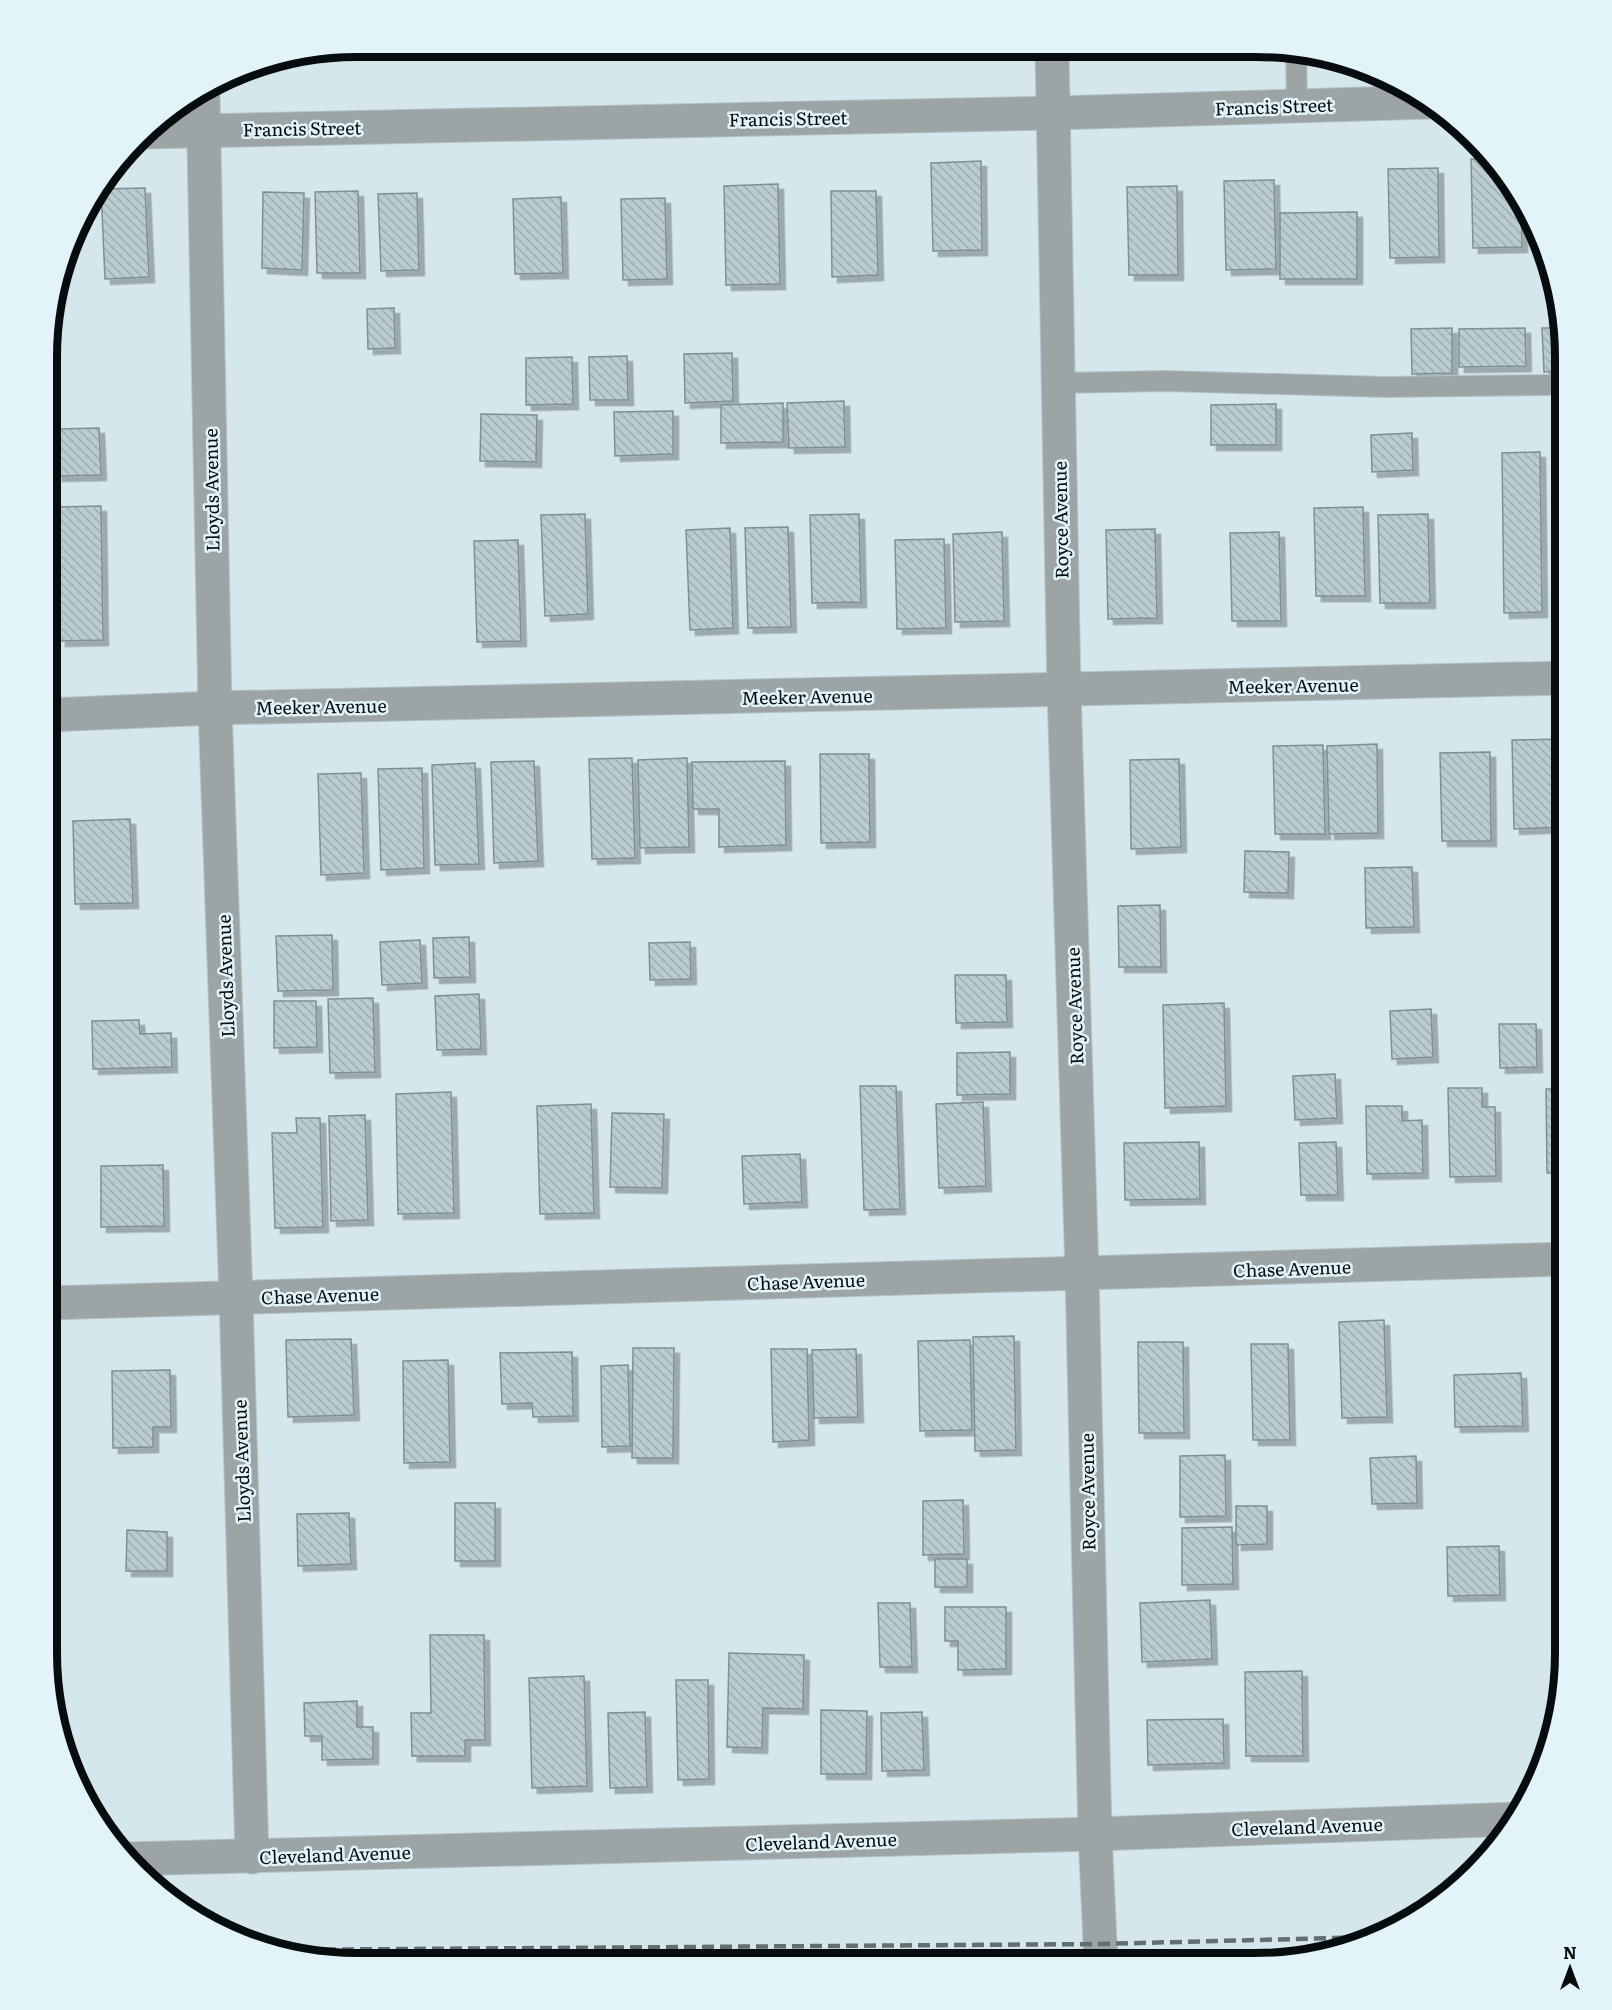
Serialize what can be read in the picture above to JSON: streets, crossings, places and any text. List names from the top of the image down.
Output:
{
  "streets": {
    "street": [
      "Francis Street",
      "Lloyds Avenue",
      "Royce Avenue",
      "Meeker Avenue",
      "Chase Avenue",
      "Cleveland Avenue"
    ]
  },
  "crossings": [
    ["Francis Street", "Lloyds Avenue"],
    ["Francis Street", "Royce Avenue"],
    ["Lloyds Avenue", "Meeker Avenue"],
    ["Lloyds Avenue", "Chase Avenue"],
    ["Lloyds Avenue", "Cleveland Avenue"],
    ["Royce Avenue", "Meeker Avenue"],
    ["Royce Avenue", "Chase Avenue"],
    ["Royce Avenue", "Cleveland Avenue"]
  ],
  "north": "top"
}
